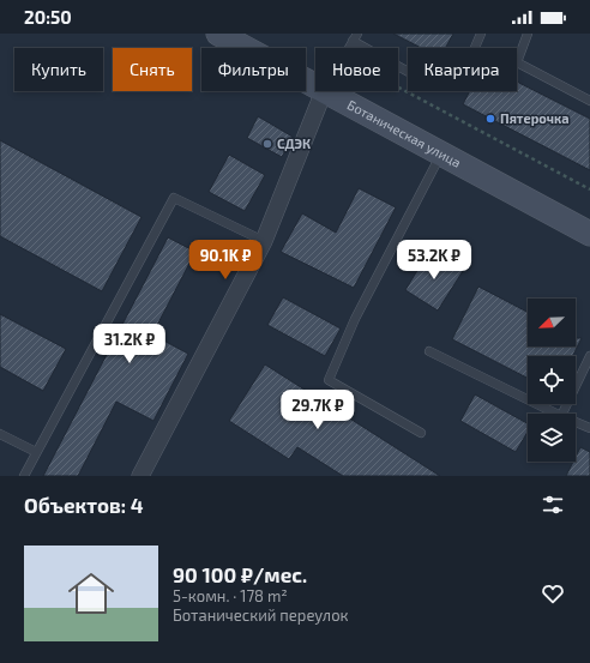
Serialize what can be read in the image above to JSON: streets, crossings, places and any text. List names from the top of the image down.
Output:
{
  "streets": {
    "street": ["Ботаническая улица"]
  },
  "places": ["Пятерочка", "СДЭК"],
  "north": "bottom left",
  "page": {
    "status": "20:50",
    "chip": [
      "Купить",
      "Снять",
      "Фильтры",
      "Новое",
      "Квартира"
    ],
    "price": [
      "90.1K ₽",
      "53.2K ₽",
      "31.2K ₽",
      "29.7K ₽"
    ],
    "heading": "Объектов: 4",
    "list": [
      {
        "name": "90 100 ₽/мес.",
        "note": "5-комн. · 178 m² · Ботанический переулок"
      }
    ]
  }
}
